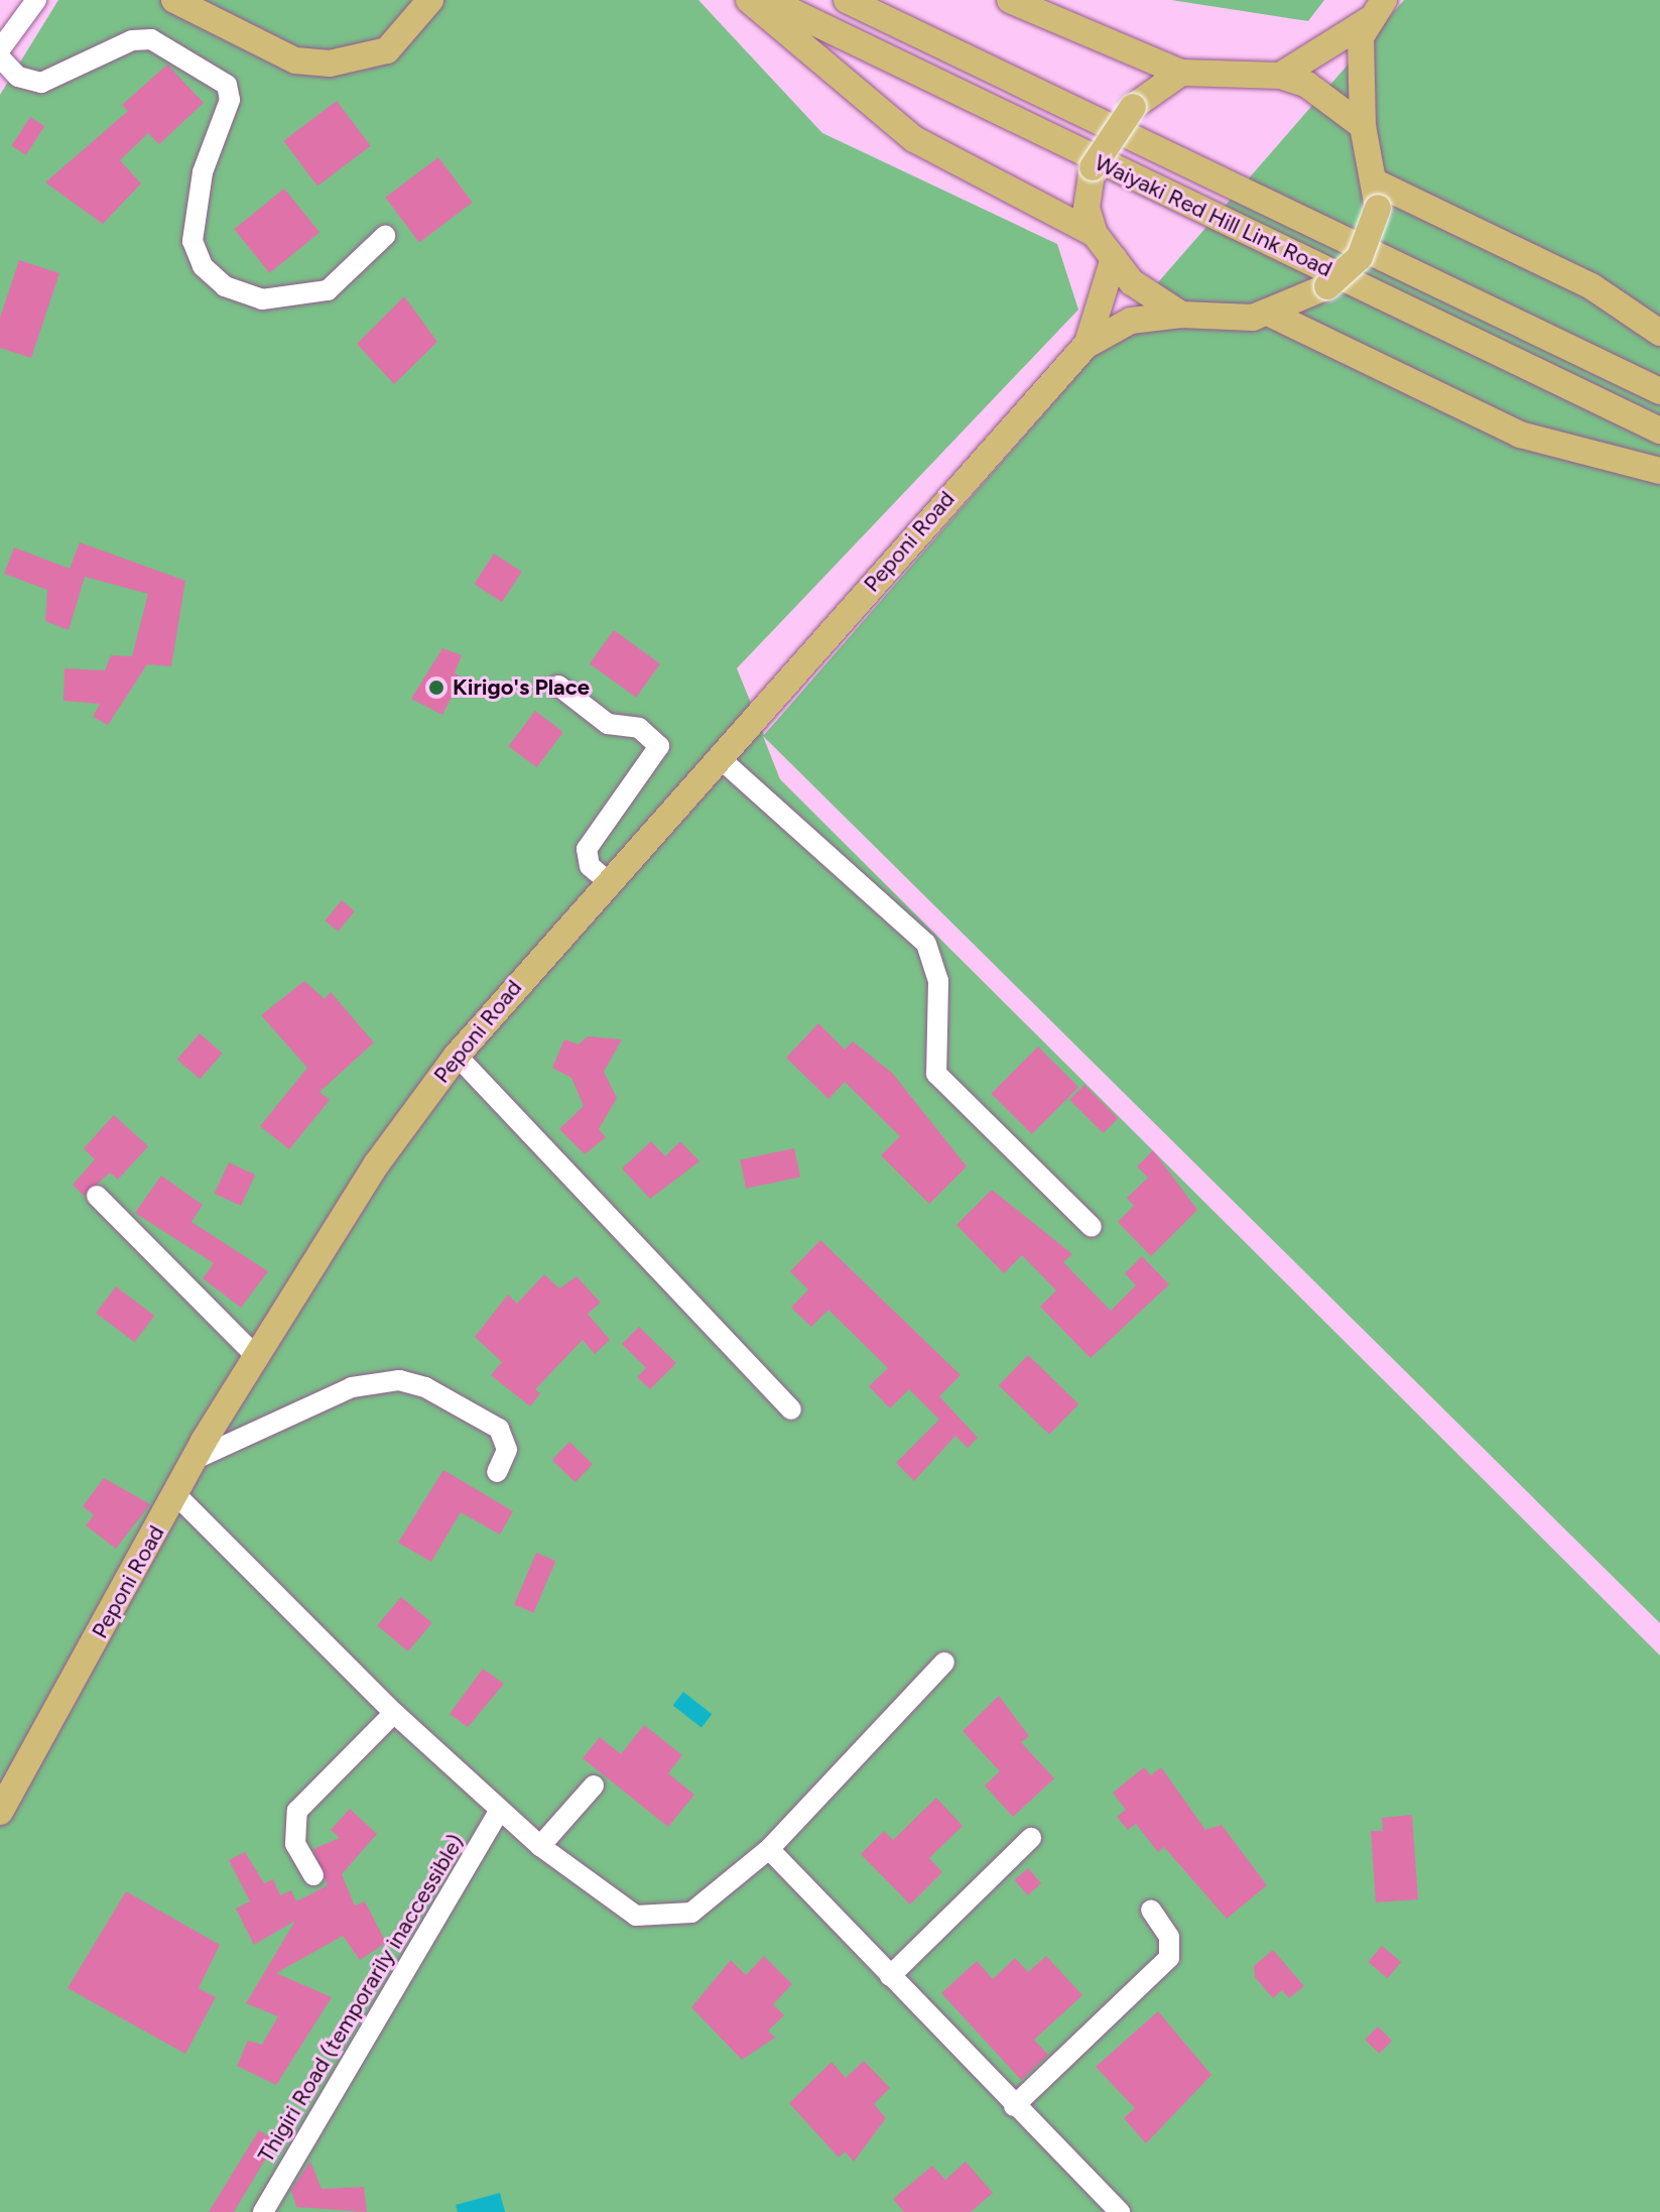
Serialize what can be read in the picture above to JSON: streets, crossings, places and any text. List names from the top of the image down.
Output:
{
  "streets": {
    "main road": ["Waiyaki Red Hill Link Road", "Peponi Road"],
    "street": ["Thigiri Road (temporarily inaccessible)"]
  },
  "places": ["Kirigo's Place"]
}
